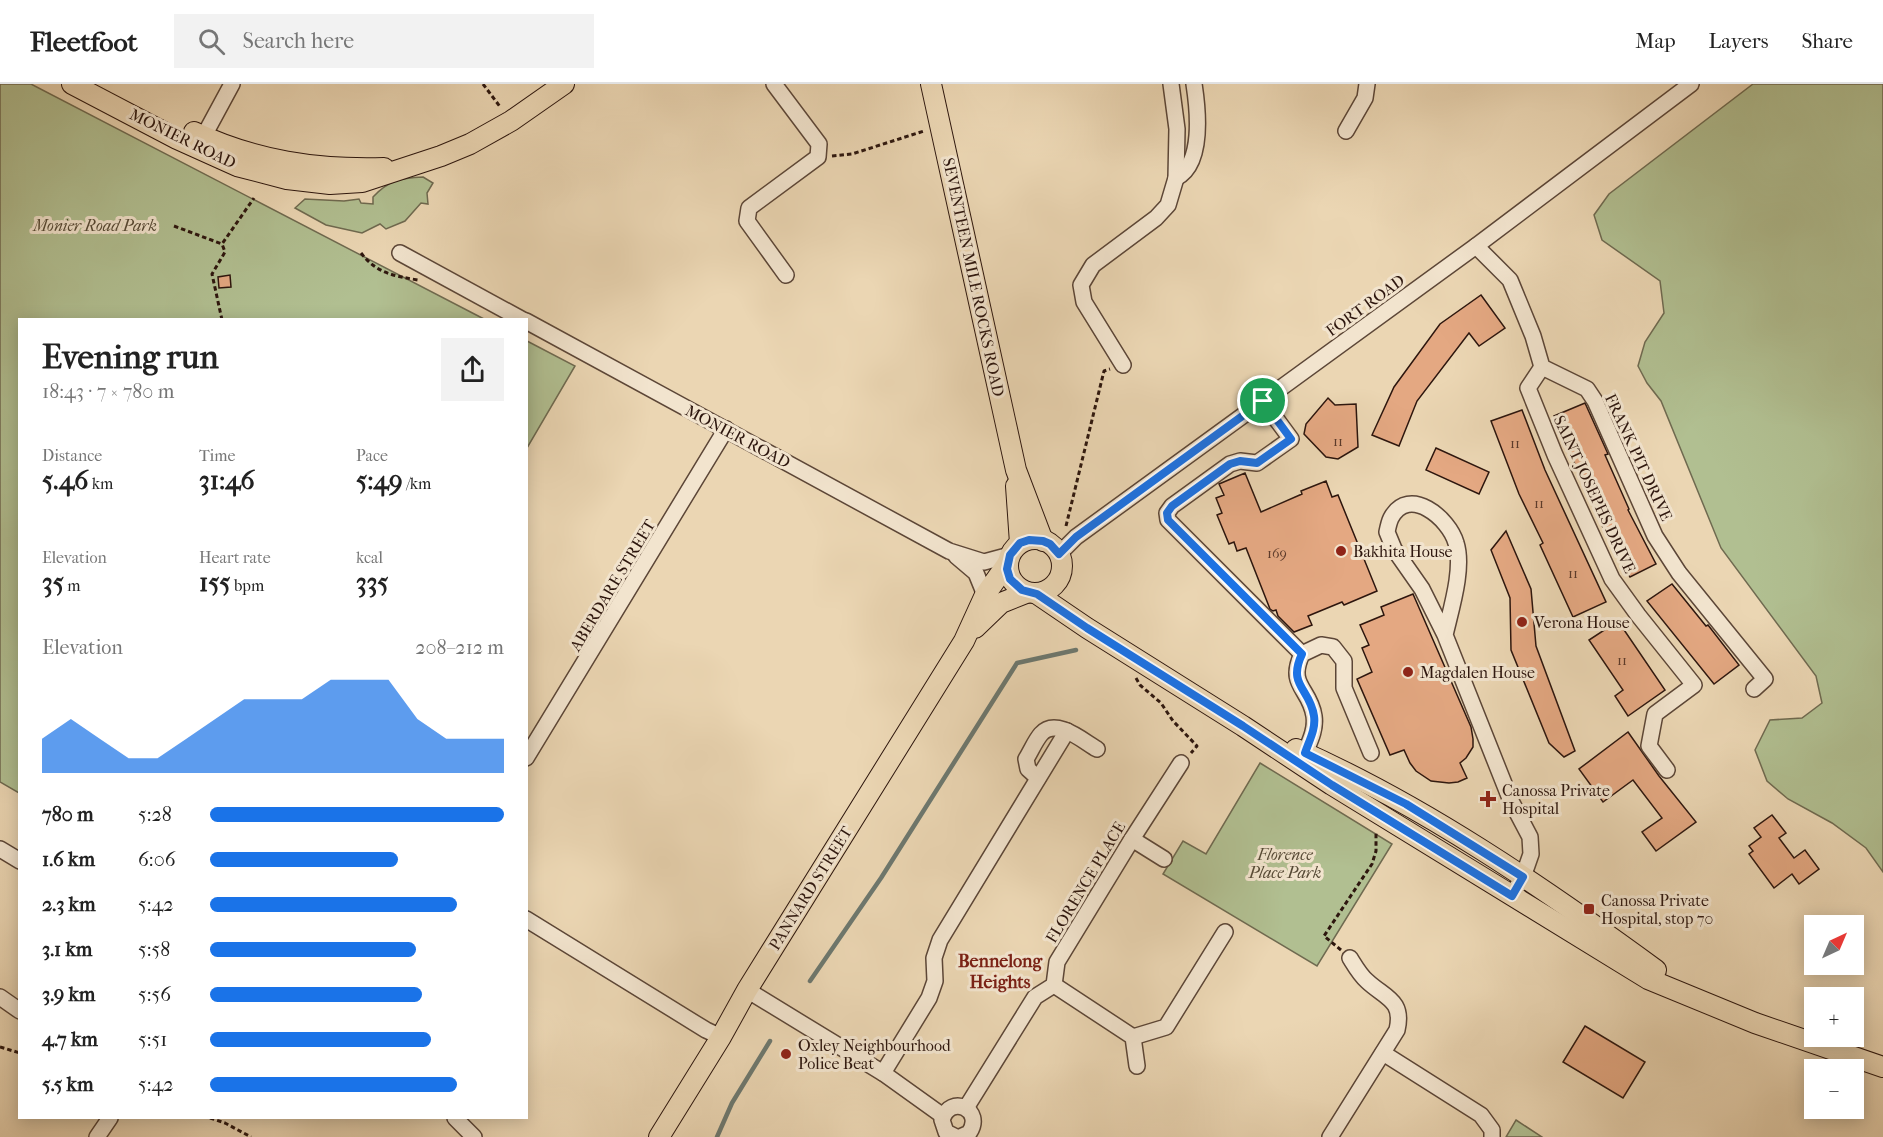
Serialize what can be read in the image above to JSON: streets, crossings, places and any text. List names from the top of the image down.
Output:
{
  "streets": {
    "main road": ["MONIER ROAD", "SEVENTEEN MILE ROCKS ROAD", "PANNARD STREET"],
    "street": [
      "FORT ROAD",
      "FRANK PIT DRIVE",
      "SAINT JOSEPHS DRIVE",
      "ABERDARE STREET",
      "FLORENCE PLACE"
    ]
  },
  "crossings": [
    ["MONIER ROAD", "SEVENTEEN MILE ROCKS ROAD"],
    ["MONIER ROAD", "FORT ROAD"],
    ["MONIER ROAD", "ABERDARE STREET"],
    ["MONIER ROAD", "PANNARD STREET"],
    ["SEVENTEEN MILE ROCKS ROAD", "FORT ROAD"],
    ["SEVENTEEN MILE ROCKS ROAD", "PANNARD STREET"],
    ["FORT ROAD", "PANNARD STREET"],
    ["FRANK PIT DRIVE", "SAINT JOSEPHS DRIVE"]
  ],
  "districts": ["Bennelong Heights"],
  "parks": ["Monier Road Park", "Florence Place Park"],
  "places": {
    "other": [
      "Bakhita House",
      "Verona House",
      "Magdalen House",
      "Oxley Neighbourhood Police Beat"
    ],
    "health": ["Canossa Private Hospital"],
    "transit": ["Canossa Private Hospital, stop 70"]
  },
  "house_numbers": [
    "11",
    "11",
    "11",
    "169",
    "11",
    "11"
  ],
  "north": "top right",
  "page": {
    "header": "Fleetfoot",
    "search": "Search here",
    "nav": ["Map", "Layers", "Share"],
    "heading": ["Evening run", "18:43 · 7 × 780 m"],
    "stats": [
      ["Distance", "5.46 km"],
      ["Time", "31:46"],
      ["Pace", "5:49 /km"],
      ["Elevation", "35 m"],
      ["Heart rate", "155 bpm"],
      ["kcal", "335"]
    ],
    "chart": ["Elevation", "208–212 m"],
    "list": [
      {
        "name": "780 m",
        "note": "5:28"
      },
      {
        "name": "1.6 km",
        "note": "6:06"
      },
      {
        "name": "2.3 km",
        "note": "5:42"
      },
      {
        "name": "3.1 km",
        "note": "5:58"
      },
      {
        "name": "3.9 km",
        "note": "5:56"
      },
      {
        "name": "4.7 km",
        "note": "5:51"
      },
      {
        "name": "5.5 km",
        "note": "5:42"
      }
    ],
    "map_buttons": ["+", "−"]
  }
}
